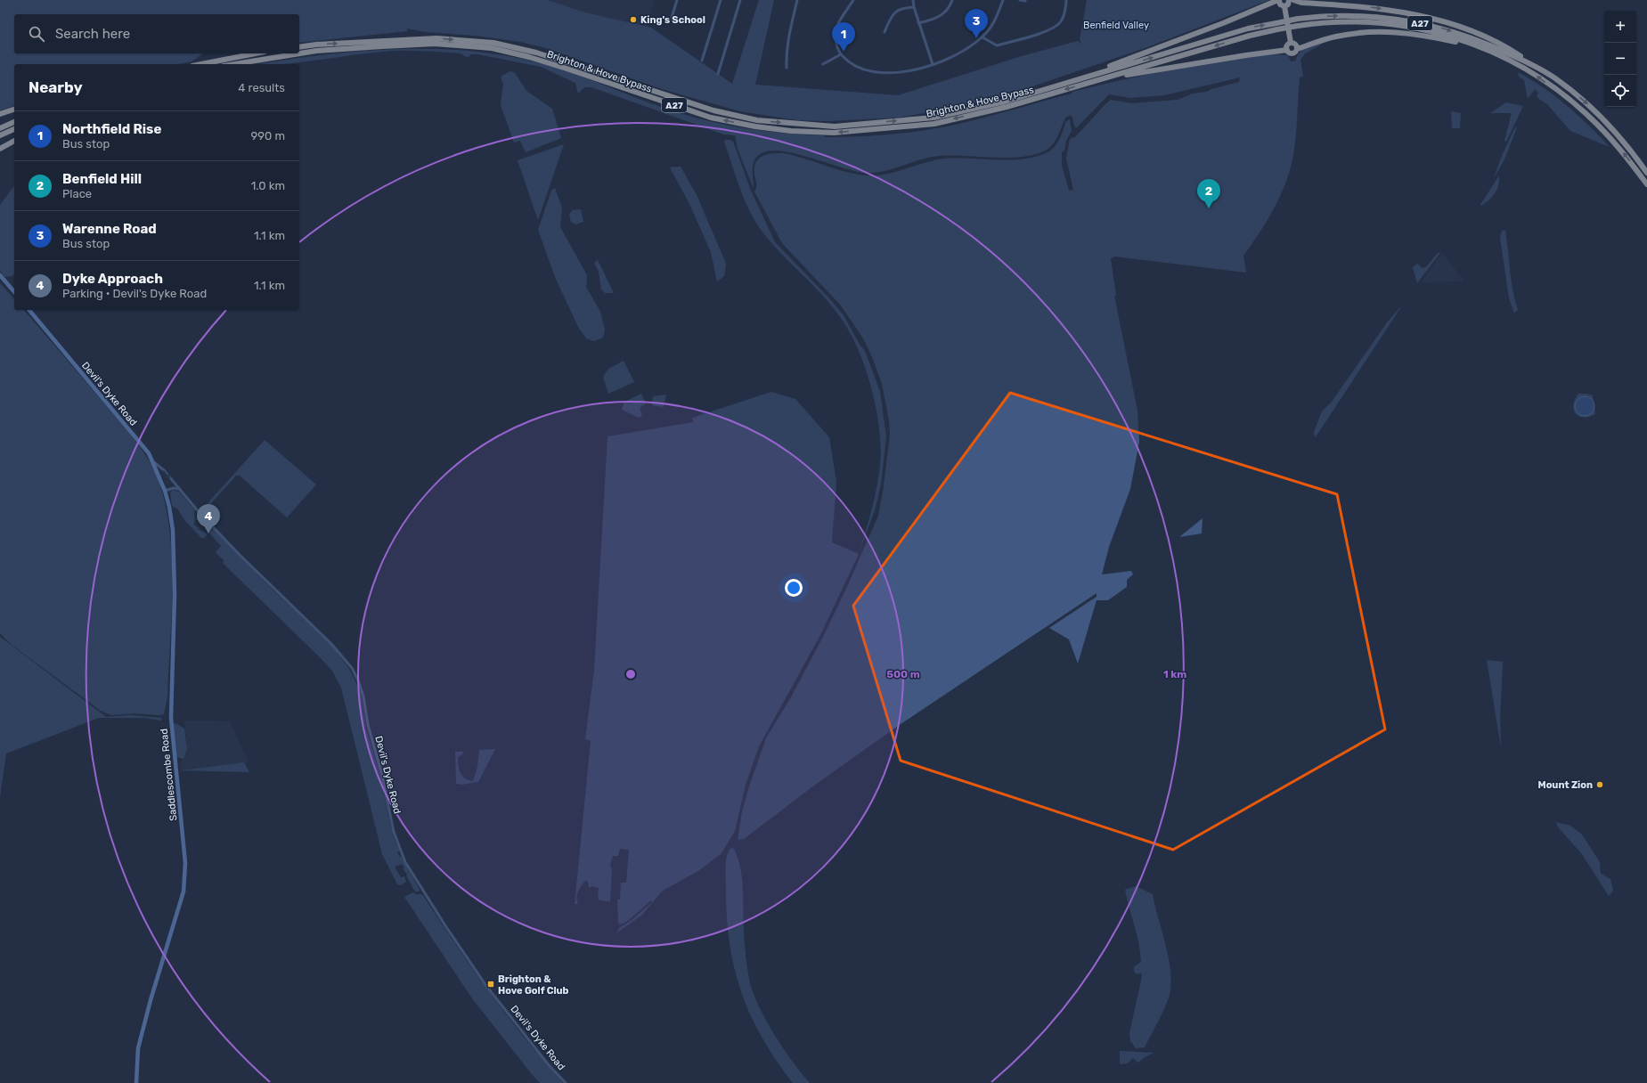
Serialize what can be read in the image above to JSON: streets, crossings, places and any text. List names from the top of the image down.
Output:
{
  "streets": {
    "highway": ["A27", "Brighton & Hove Bypass"],
    "street": ["Devil's Dyke Road", "Saddlescombe Road"]
  },
  "crossings": [
    ["A27", "Brighton & Hove Bypass"],
    ["Devil's Dyke Road", "Saddlescombe Road"]
  ],
  "parks": ["Benfield Valley"],
  "places": {
    "other": ["King's School", "Mount Zion"],
    "transit": ["Brighton & Hove Golf Club"]
  },
  "page": {
    "pins": [
      "3",
      "1",
      "2",
      "4"
    ],
    "map_buttons": ["+", "−"],
    "search": "Search here",
    "heading": ["Nearby", "4 results"],
    "list": [
      {
        "mark": "1",
        "name": "Northfield Rise",
        "note": "Bus stop",
        "value": "990 m"
      },
      {
        "mark": "2",
        "name": "Benfield Hill",
        "note": "Place",
        "value": "1.0 km"
      },
      {
        "mark": "3",
        "name": "Warenne Road",
        "note": "Bus stop",
        "value": "1.1 km"
      },
      {
        "mark": "4",
        "name": "Dyke Approach",
        "note": "Parking · Devil's Dyke Road",
        "value": "1.1 km"
      }
    ]
  },
  "rings": ["500 m", "1 km"]
}
